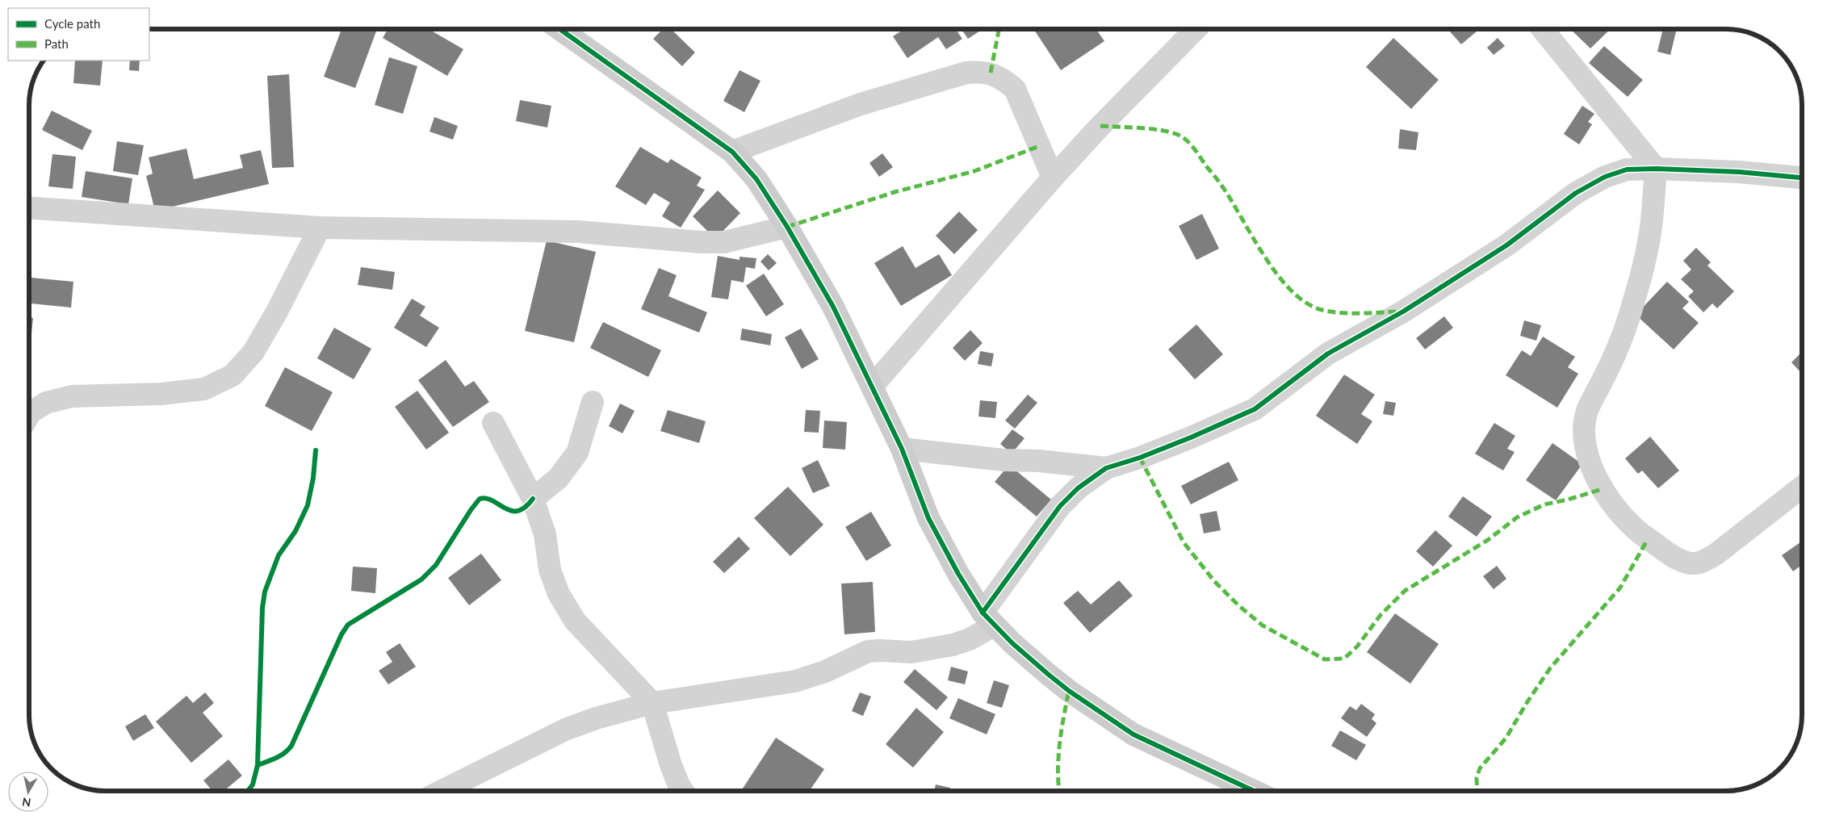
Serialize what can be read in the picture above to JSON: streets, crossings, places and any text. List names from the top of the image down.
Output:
{
  "legend": ["Cycle path", "Path"],
  "north": "bottom"
}
